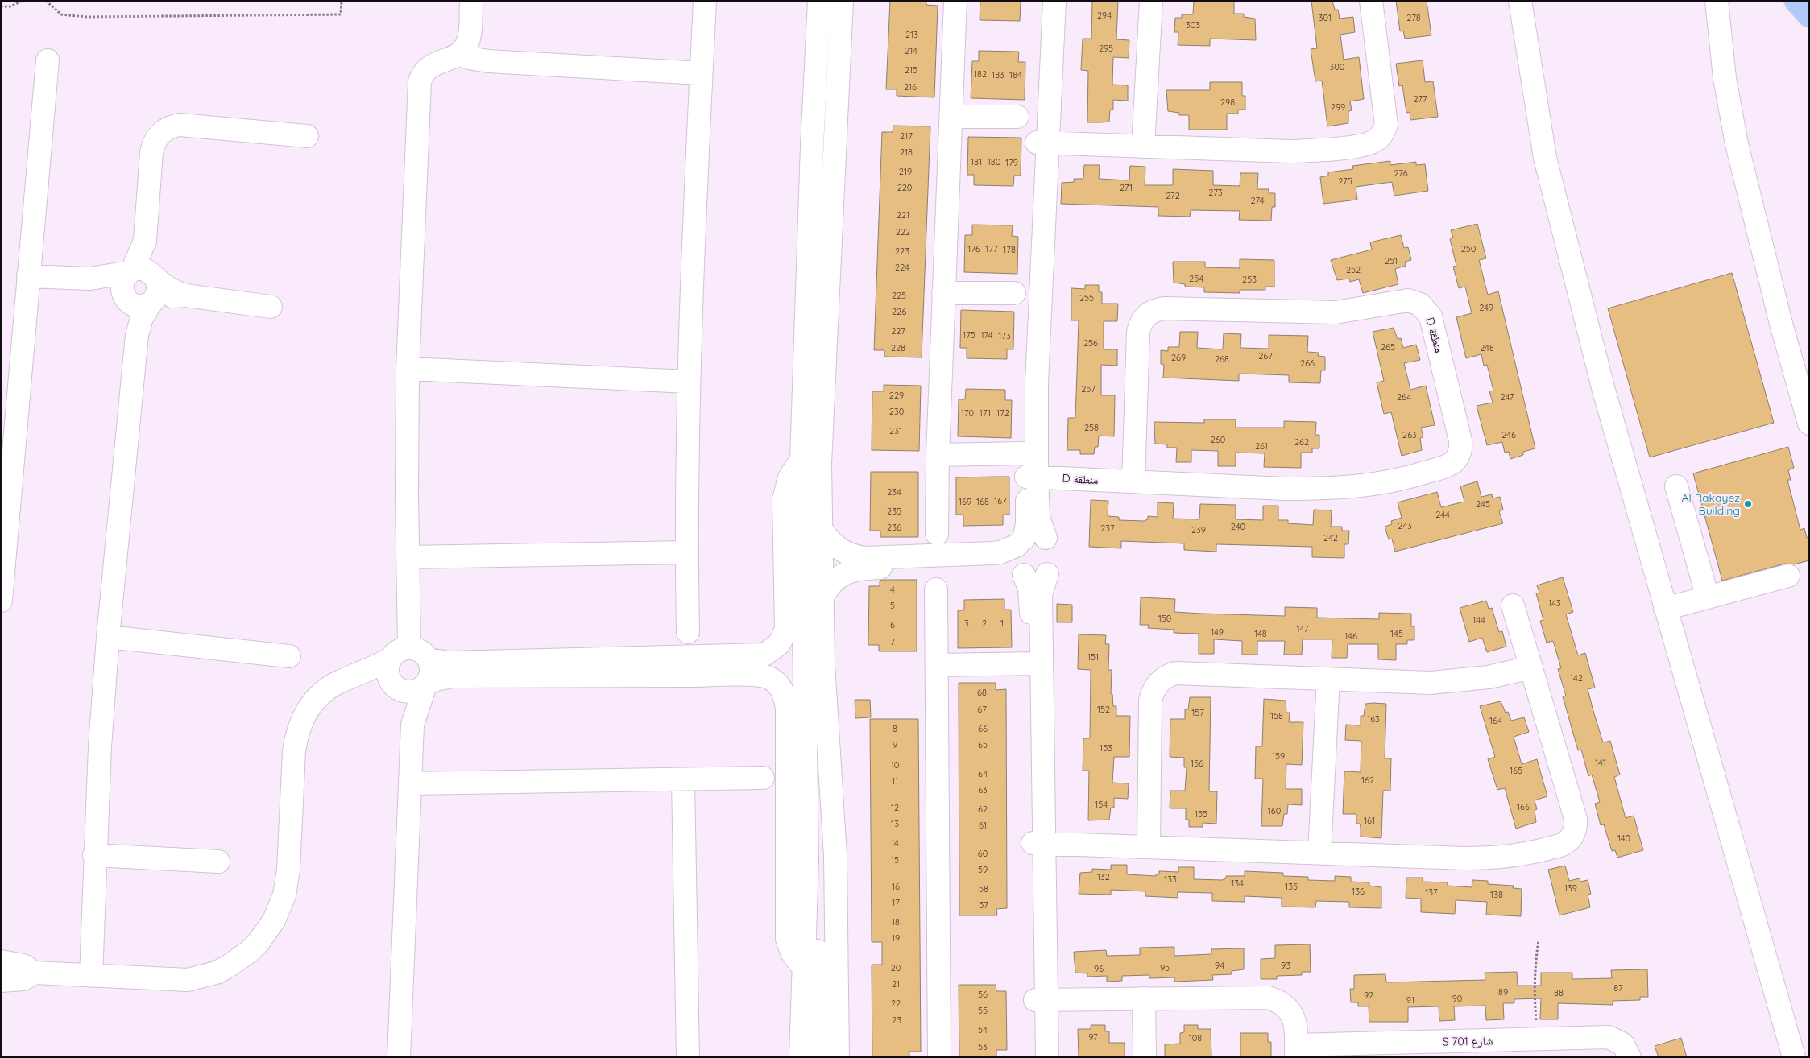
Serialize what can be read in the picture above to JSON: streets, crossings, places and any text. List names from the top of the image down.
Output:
{
  "streets": {
    "street": ["D منطقة", "S 701 شارع"]
  },
  "places": ["Al Rakayez Building"],
  "house_numbers": [
    "294",
    "301",
    "278",
    "303",
    "213",
    "295",
    "214",
    "300",
    "215",
    "182",
    "183",
    "184",
    "216",
    "277",
    "298",
    "299",
    "217",
    "218",
    "181",
    "180",
    "179",
    "219",
    "276",
    "275",
    "220",
    "271",
    "273",
    "272",
    "274",
    "221",
    "222",
    "176",
    "177",
    "250",
    "178",
    "223",
    "251",
    "224",
    "252",
    "254",
    "253",
    "225",
    "255",
    "249",
    "226",
    "227",
    "175",
    "174",
    "173",
    "256",
    "265",
    "228",
    "248",
    "267",
    "269",
    "268",
    "266",
    "257",
    "229",
    "264",
    "247",
    "230",
    "170",
    "171",
    "172",
    "258",
    "231",
    "263",
    "246",
    "260",
    "262",
    "261",
    "234",
    "167",
    "169",
    "168",
    "245",
    "235",
    "244",
    "243",
    "240",
    "236",
    "237",
    "239",
    "242",
    "4",
    "143",
    "5",
    "150",
    "144",
    "3",
    "2",
    "1",
    "6",
    "147",
    "149",
    "148",
    "145",
    "146",
    "7",
    "151",
    "142",
    "68",
    "67",
    "152",
    "157",
    "158",
    "163",
    "164",
    "8",
    "66",
    "9",
    "65",
    "153",
    "159",
    "141",
    "156",
    "10",
    "165",
    "64",
    "162",
    "11",
    "63",
    "154",
    "166",
    "12",
    "62",
    "160",
    "155",
    "161",
    "13",
    "61",
    "140",
    "14",
    "60",
    "15",
    "59",
    "132",
    "133",
    "134",
    "16",
    "135",
    "139",
    "58",
    "136",
    "137",
    "138",
    "17",
    "57",
    "18",
    "19",
    "94",
    "93",
    "20",
    "95",
    "96",
    "21",
    "87",
    "89",
    "88",
    "56",
    "92",
    "90",
    "91",
    "22",
    "55",
    "23",
    "54",
    "97",
    "108",
    "53"
  ]
}
